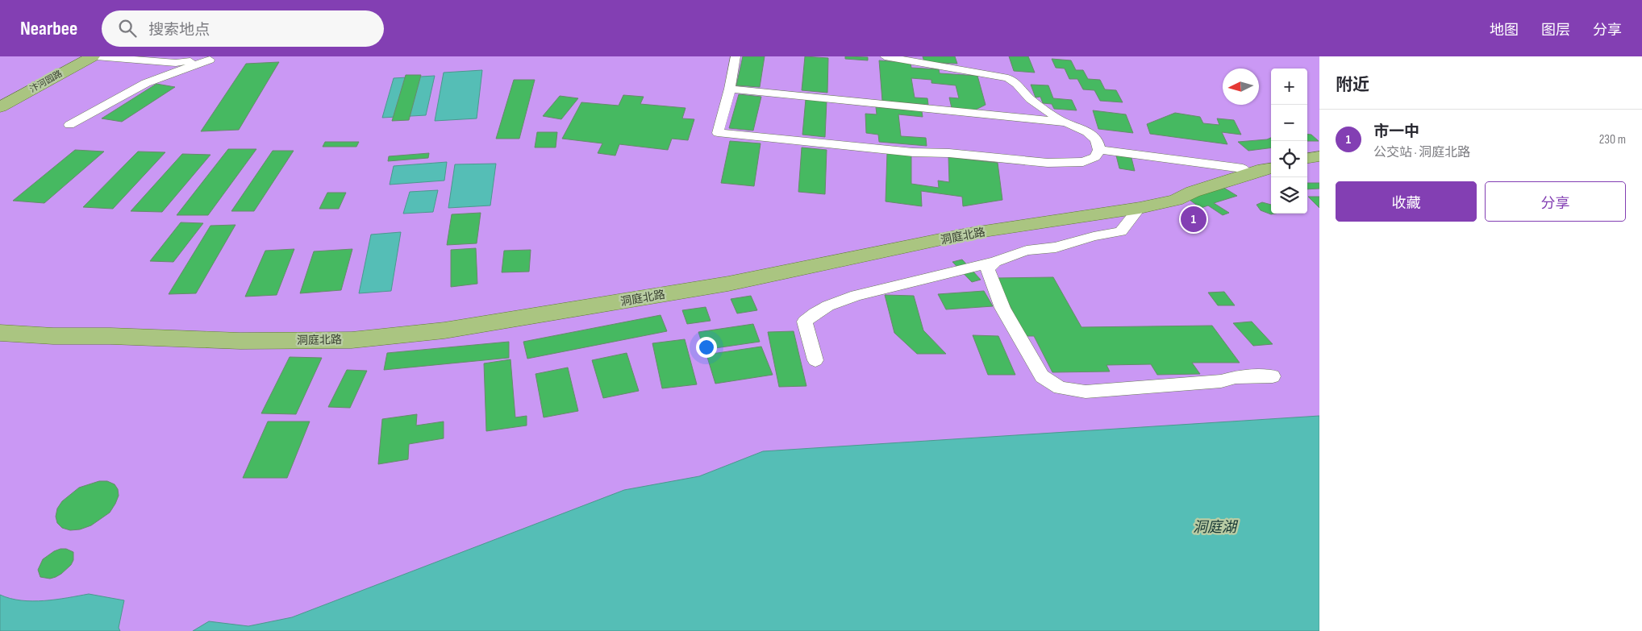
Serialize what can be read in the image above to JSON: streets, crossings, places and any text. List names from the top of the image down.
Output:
{
  "streets": {
    "main road": ["汴河园路", "洞庭北路"]
  },
  "water": ["洞庭湖"],
  "north": "left",
  "page": {
    "header": "Nearbee",
    "search": "搜索地点",
    "nav": ["地图", "图层", "分享"],
    "heading": "附近",
    "map_buttons": ["+", "−"],
    "list": [
      {
        "mark": "1",
        "name": "市一中",
        "note": "公交站 · 洞庭北路",
        "value": "230 m"
      }
    ],
    "buttons": ["收藏", "分享"],
    "pins": "1"
  }
}
